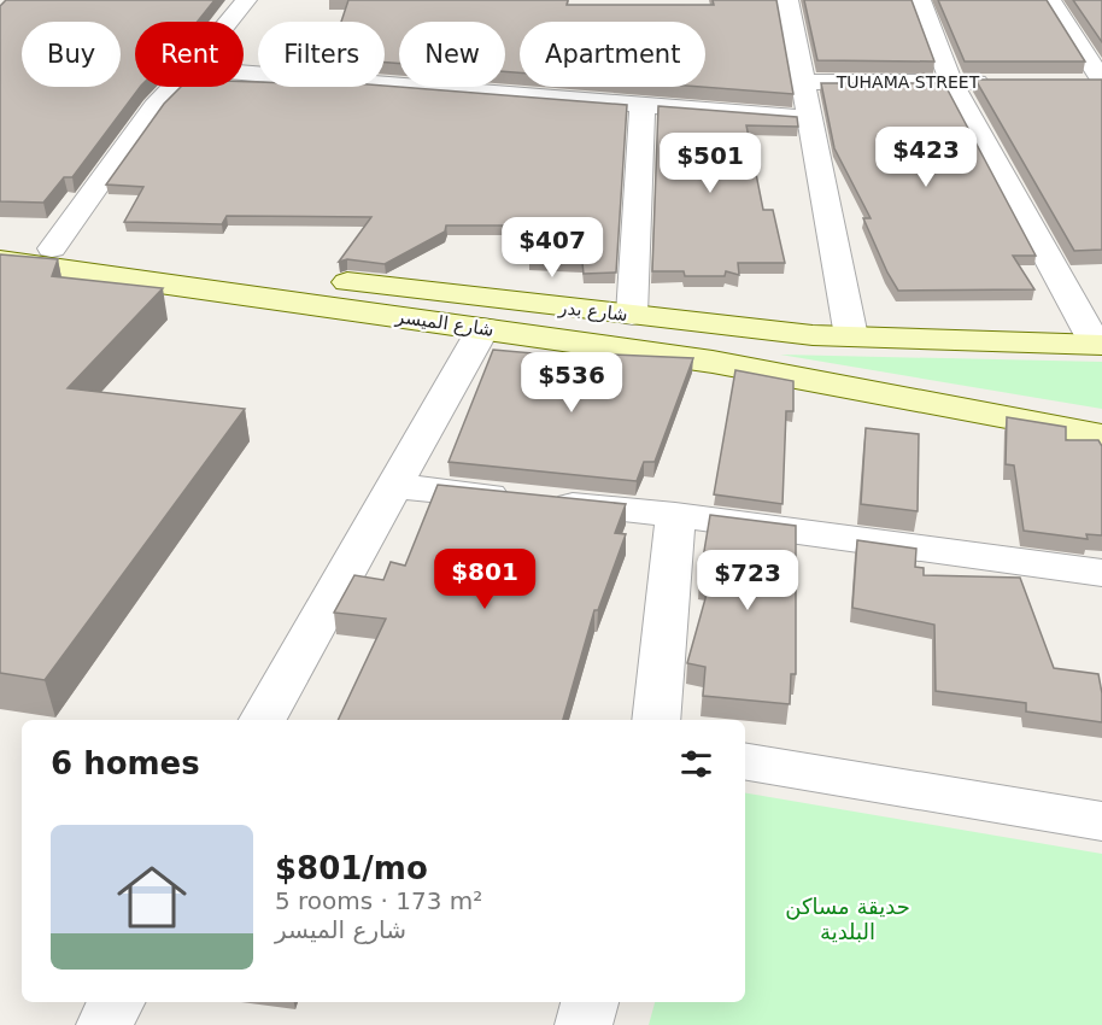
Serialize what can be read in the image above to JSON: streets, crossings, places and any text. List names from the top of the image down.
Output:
{
  "streets": {
    "main road": ["شارع بدر", "شارع الميسر"],
    "street": ["TUHAMA STREET"]
  },
  "parks": ["حديقة مساكن البلدية"],
  "page": {
    "chip": [
      "Buy",
      "Rent",
      "Filters",
      "New",
      "Apartment"
    ],
    "price": [
      "$423",
      "$501",
      "$407",
      "$536",
      "$801",
      "$723"
    ],
    "heading": "6 homes",
    "list": [
      {
        "name": "$801/mo",
        "note": "5 rooms · 173 m² · شارع الميسر"
      }
    ]
  }
}
